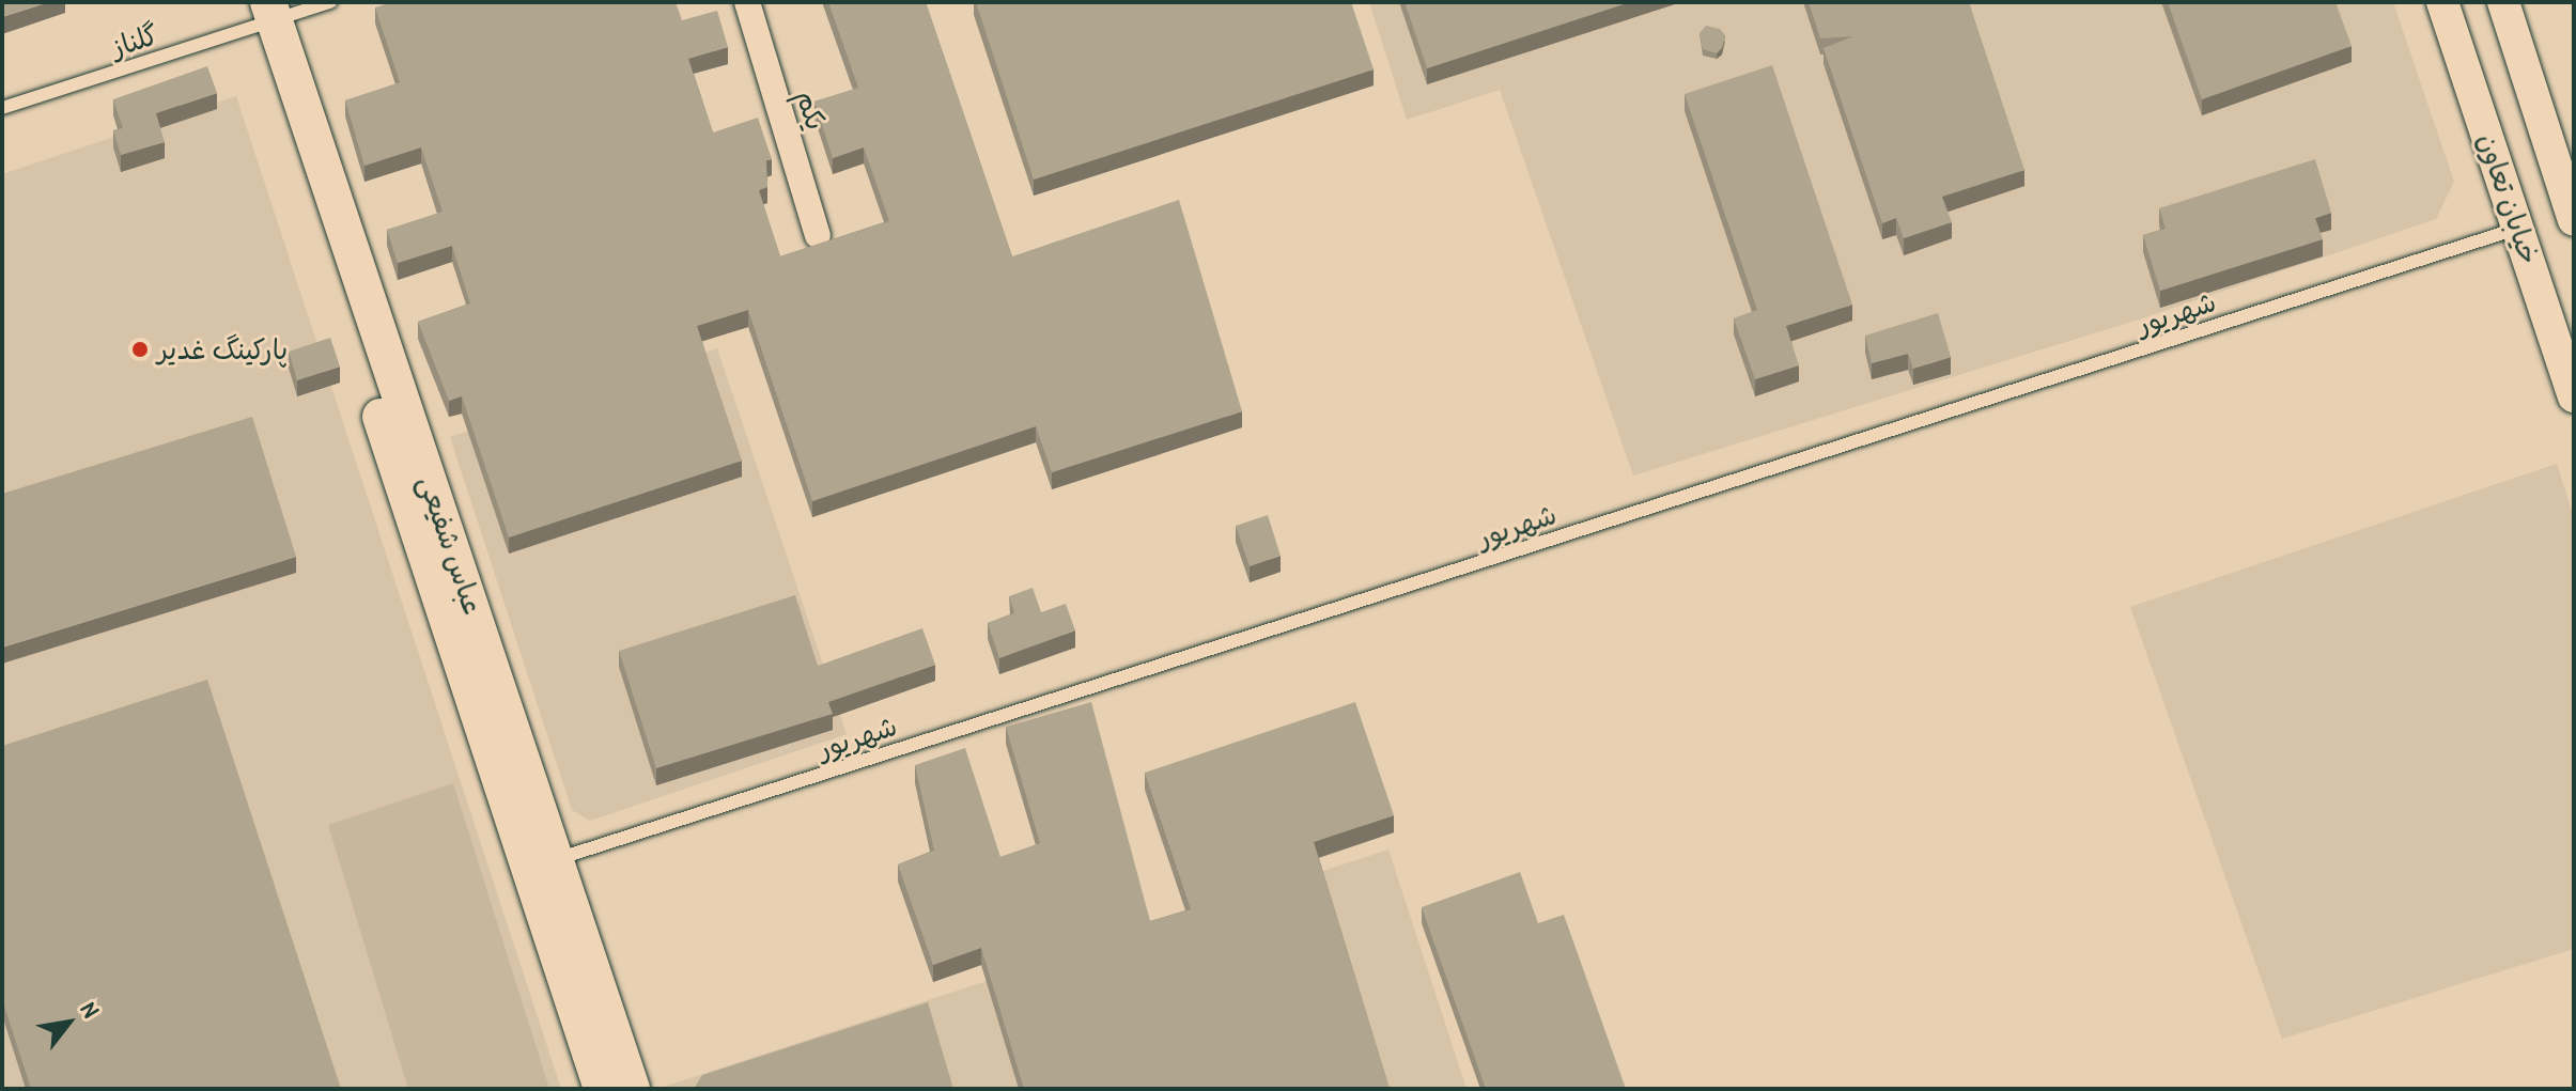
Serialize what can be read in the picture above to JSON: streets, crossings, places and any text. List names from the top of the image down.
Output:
{
  "streets": {
    "main road": ["عباس شفیعی"],
    "street": ["یکم", "خیابان تعاون"],
    "lane": ["گلناز", "شهریور"]
  },
  "crossings": [
    ["گلناز", "عباس شفیعی"],
    ["خیابان تعاون", "شهریور"],
    ["شهریور", "عباس شفیعی"]
  ],
  "places": ["پارکینگ غدیر"],
  "north": "top right"
}
